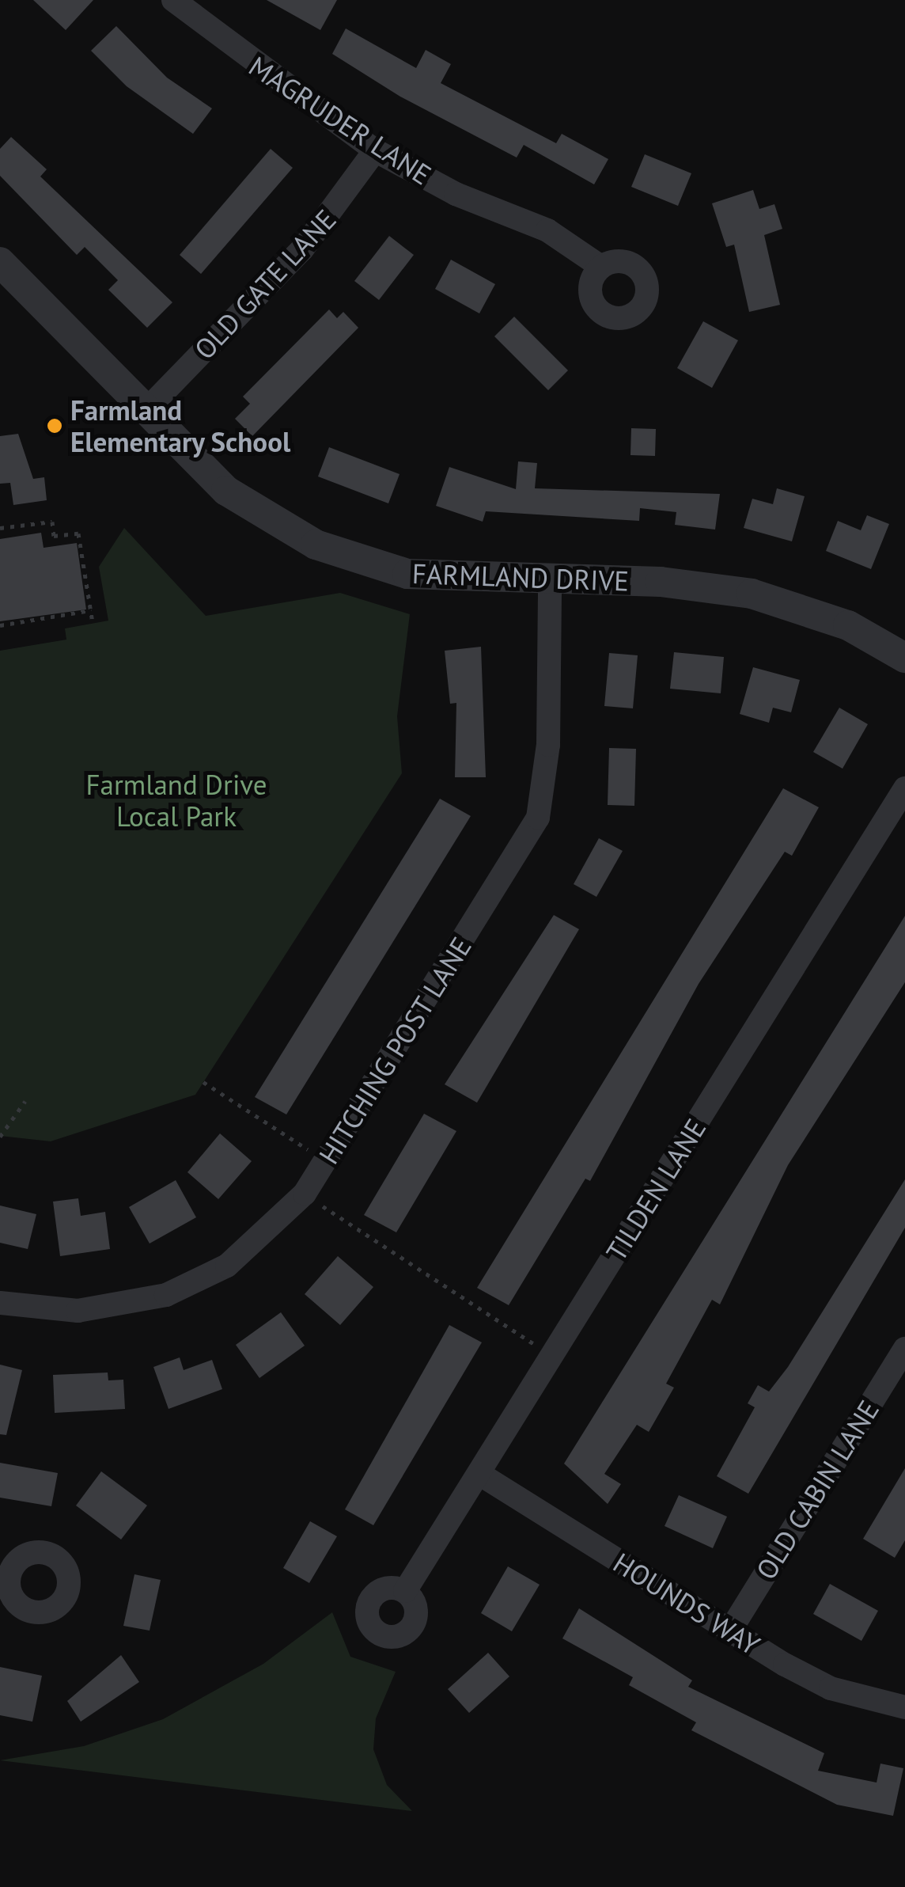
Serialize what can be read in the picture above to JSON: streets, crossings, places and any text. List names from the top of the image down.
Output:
{
  "streets": {
    "street": [
      "MAGRUDER LANE",
      "OLD GATE LANE",
      "FARMLAND DRIVE",
      "HITCHING POST LANE",
      "TILDEN LANE",
      "OLD CABIN LANE",
      "HOUNDS WAY"
    ]
  },
  "crossings": [
    ["MAGRUDER LANE", "OLD GATE LANE"],
    ["OLD GATE LANE", "FARMLAND DRIVE"],
    ["FARMLAND DRIVE", "HITCHING POST LANE"],
    ["TILDEN LANE", "HOUNDS WAY"],
    ["OLD CABIN LANE", "HOUNDS WAY"]
  ],
  "parks": ["Farmland Drive Local Park"],
  "places": ["Farmland Elementary School"]
}
